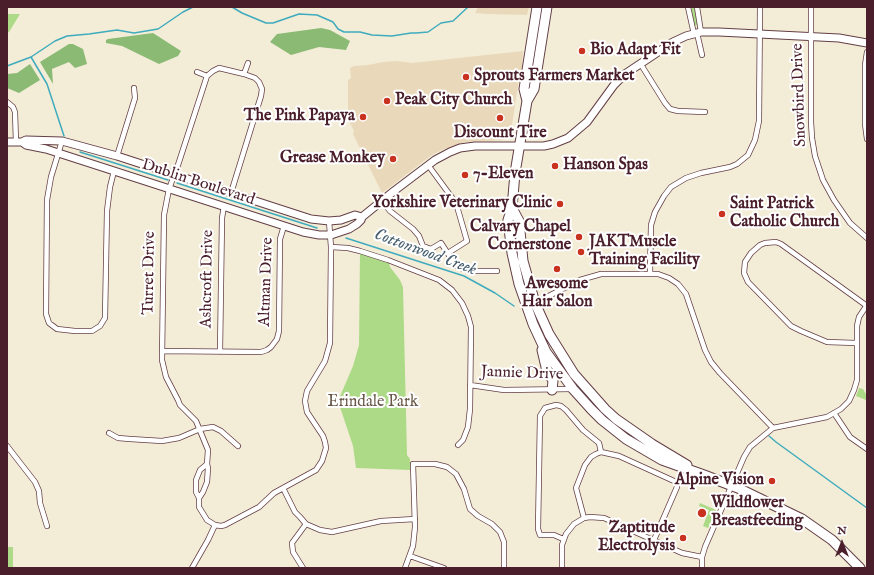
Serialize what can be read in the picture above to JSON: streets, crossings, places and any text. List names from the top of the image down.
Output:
{
  "streets": {
    "main road": ["Dublin Boulevard"],
    "street": [
      "Snowbird Drive",
      "Turret Drive",
      "Ashcroft Drive",
      "Altman Drive",
      "Jannie Drive"
    ]
  },
  "crossings": [
    ["Snowbird Drive", "Dublin Boulevard"],
    ["Dublin Boulevard", "Turret Drive"],
    ["Dublin Boulevard", "Ashcroft Drive"],
    ["Dublin Boulevard", "Altman Drive"],
    ["Turret Drive", "Altman Drive"],
    ["Ashcroft Drive", "Altman Drive"]
  ],
  "water": ["Cottonwood Creek"],
  "parks": ["Erindale Park"],
  "places": [
    "Bio Adapt Fit",
    "Sprouts Farmers Market",
    "Peak City Church",
    "The Pink Papaya",
    "Discount Tire",
    "Grease Monkey",
    "Hanson Spas",
    "7-Eleven",
    "Yorkshire Veterinary Clinic",
    "Saint Patrick Catholic Church",
    "Calvary Chapel Cornerstone",
    "JAKTMuscle Training Facility",
    "Awesome Hair Salon",
    "Alpine Vision",
    "Wildflower Breastfeeding",
    "Zaptitude Electrolysis"
  ],
  "north": "top"
}
